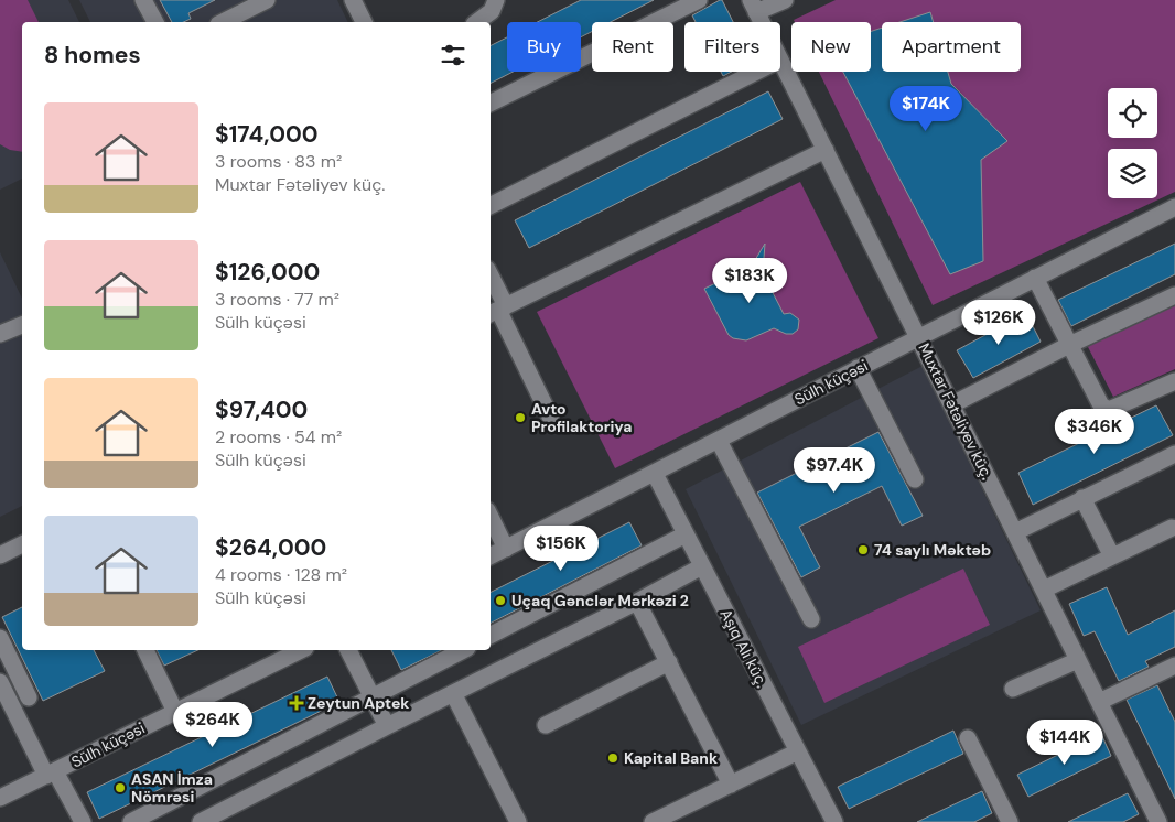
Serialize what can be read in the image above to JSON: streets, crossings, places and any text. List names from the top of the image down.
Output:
{
  "streets": {
    "street": ["Sülh küçəsi", "Muxtar Fətəliyev küç.", "Aşıq Alı küç."]
  },
  "crossings": [
    ["Sülh küçəsi", "Muxtar Fətəliyev küç."],
    ["Sülh küçəsi", "Aşıq Alı küç."]
  ],
  "places": {
    "other": [
      "Avto Profilaktoriya",
      "74 saylı Məktəb",
      "Uçaq Gənclər Mərkəzi 2",
      "Kapital Bank",
      "ASAN İmza Nömrəsi"
    ],
    "health": ["Zeytun Aptek"]
  },
  "page": {
    "chip": [
      "Buy",
      "Rent",
      "Filters",
      "New",
      "Apartment"
    ],
    "heading": "8 homes",
    "price": [
      "$174K",
      "$183K",
      "$126K",
      "$346K",
      "$97.4K",
      "$156K",
      "$264K",
      "$144K"
    ],
    "list": [
      {
        "name": "$174,000",
        "note": "3 rooms · 83 m² · Muxtar Fətəliyev küç."
      },
      {
        "name": "$126,000",
        "note": "3 rooms · 77 m² · Sülh küçəsi"
      },
      {
        "name": "$97,400",
        "note": "2 rooms · 54 m² · Sülh küçəsi"
      },
      {
        "name": "$264,000",
        "note": "4 rooms · 128 m² · Sülh küçəsi"
      }
    ]
  }
}
